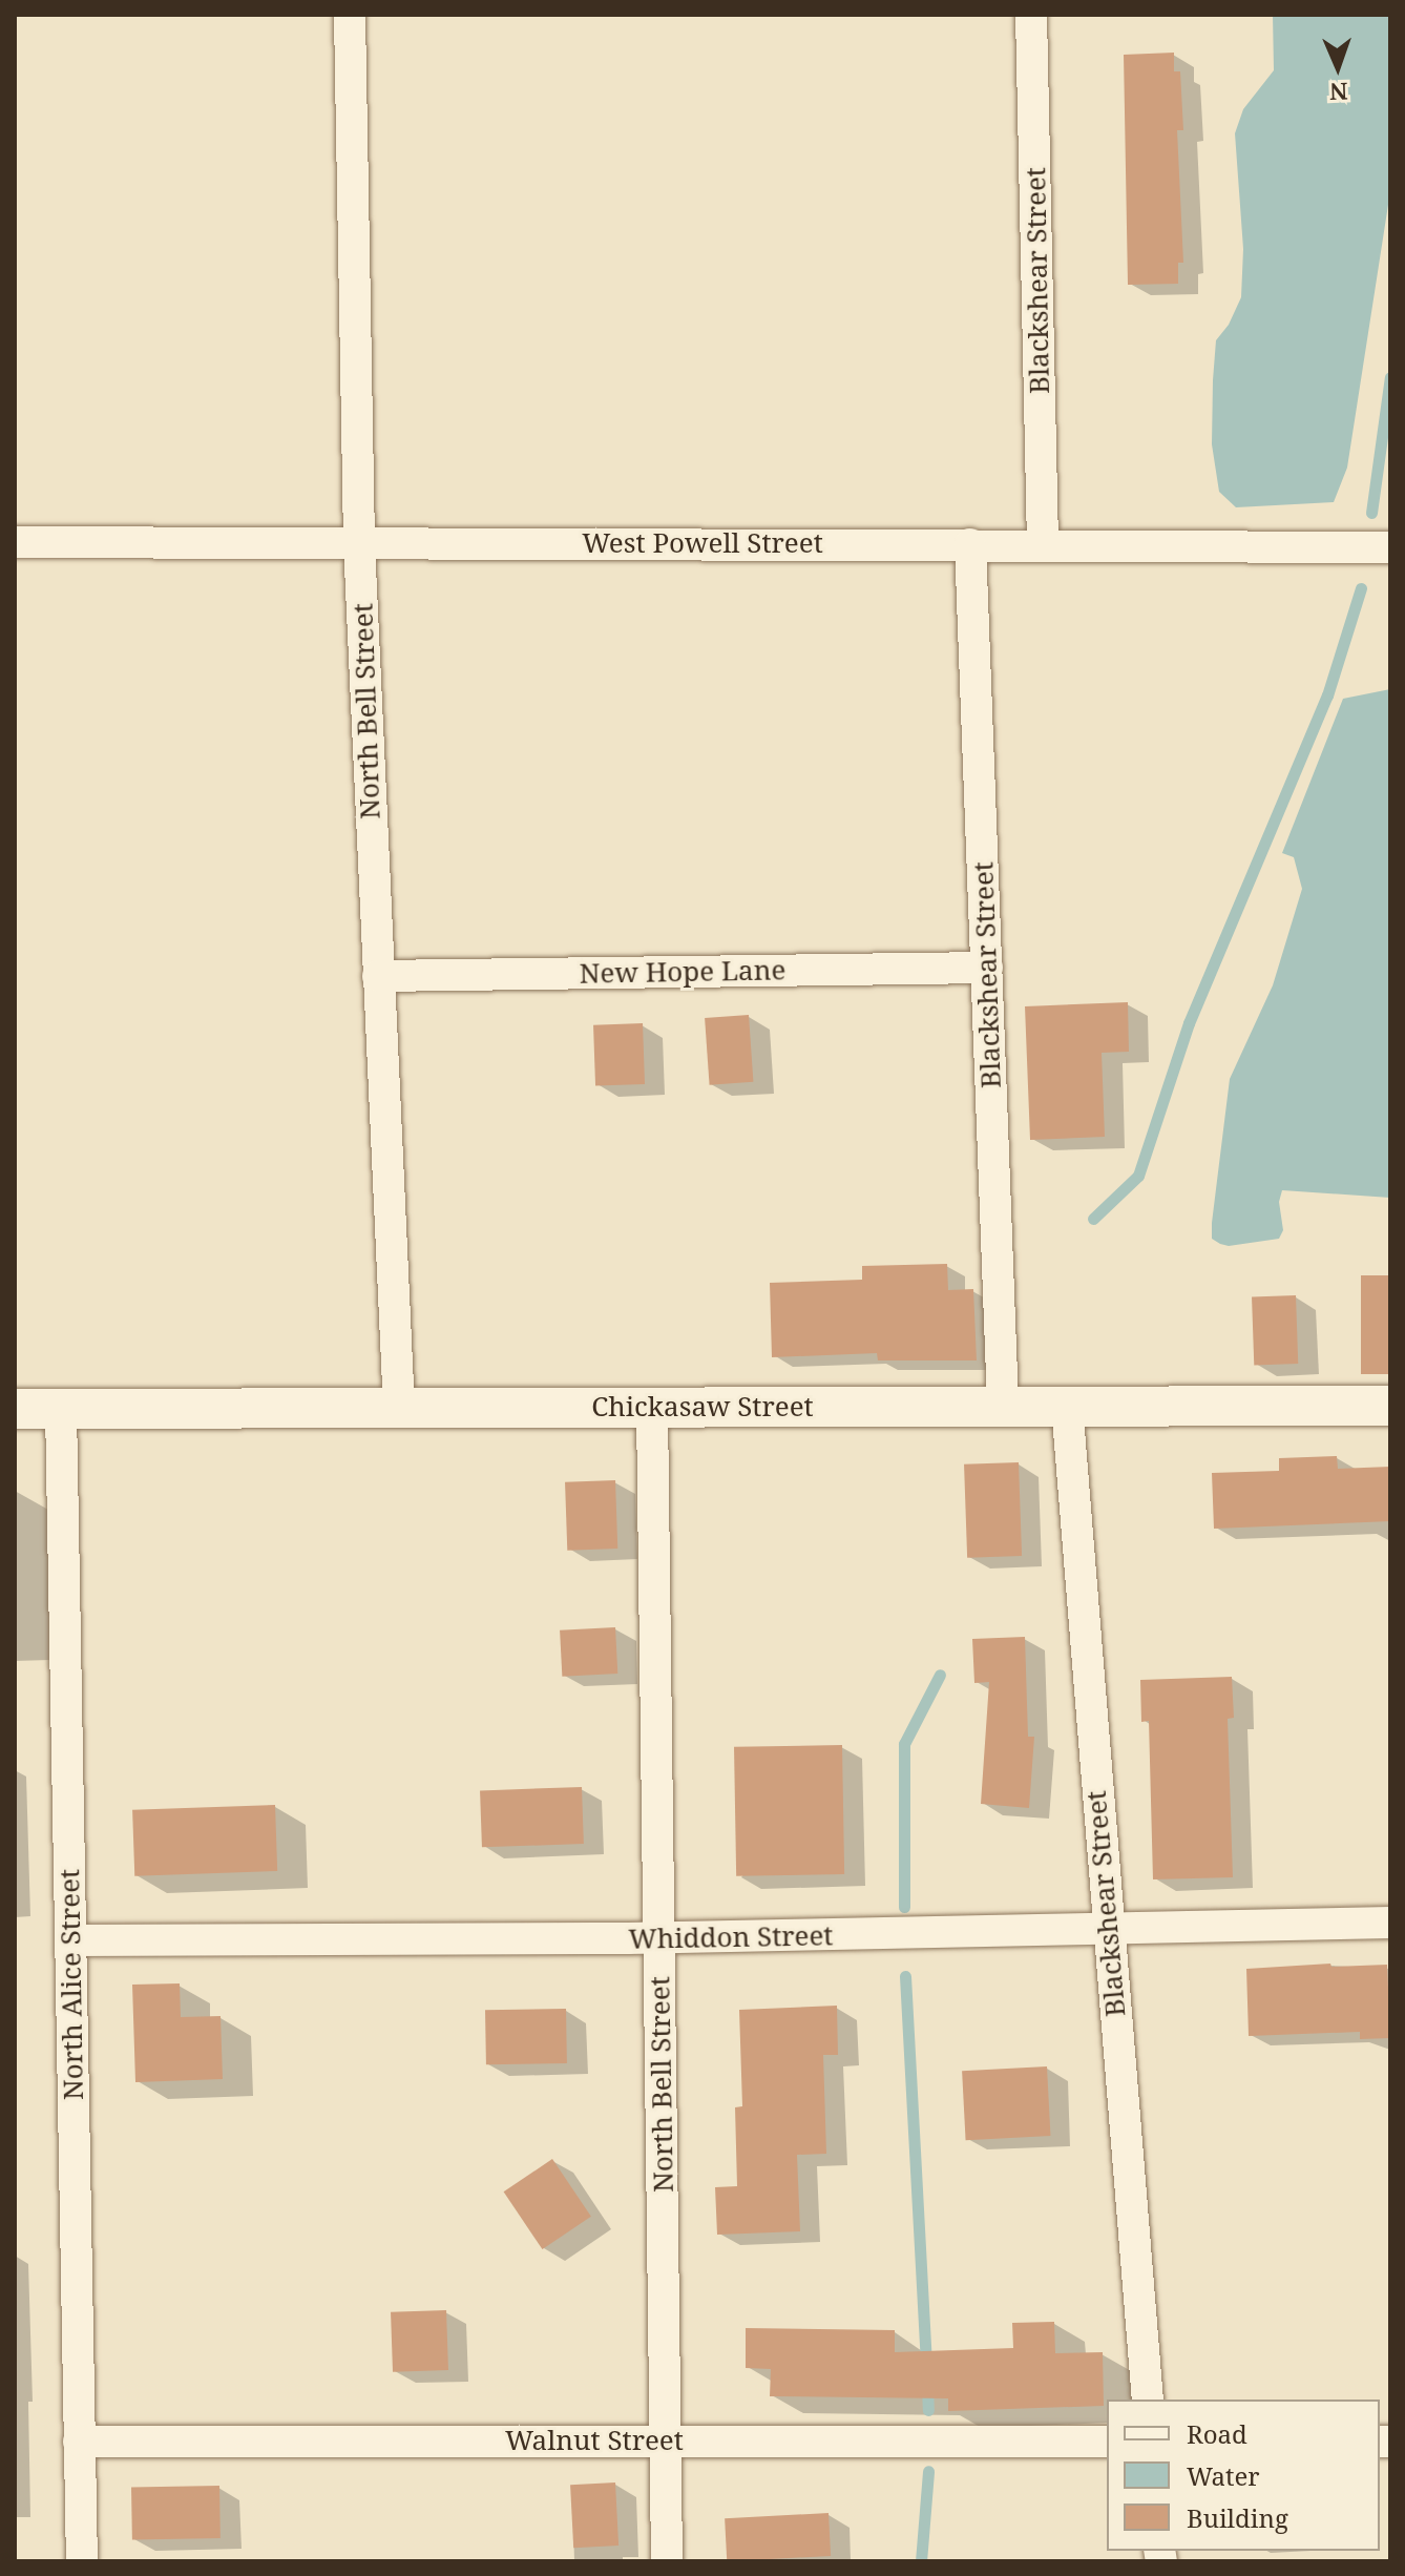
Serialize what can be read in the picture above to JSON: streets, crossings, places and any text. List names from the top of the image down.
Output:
{
  "streets": {
    "street": [
      "Blackshear Street",
      "West Powell Street",
      "North Bell Street",
      "New Hope Lane",
      "Chickasaw Street",
      "Whiddon Street",
      "North Alice Street",
      "Walnut Street"
    ]
  },
  "crossings": [
    ["Blackshear Street", "West Powell Street"],
    ["Blackshear Street", "New Hope Lane"],
    ["Blackshear Street", "Chickasaw Street"],
    ["Blackshear Street", "Whiddon Street"],
    ["West Powell Street", "North Bell Street"],
    ["North Bell Street", "New Hope Lane"],
    ["North Bell Street", "Chickasaw Street"],
    ["North Bell Street", "Whiddon Street"],
    ["North Bell Street", "Walnut Street"],
    ["Chickasaw Street", "North Alice Street"],
    ["Whiddon Street", "North Alice Street"],
    ["North Alice Street", "Walnut Street"]
  ],
  "legend": ["Road", "Water", "Building"],
  "north": "bottom"
}
